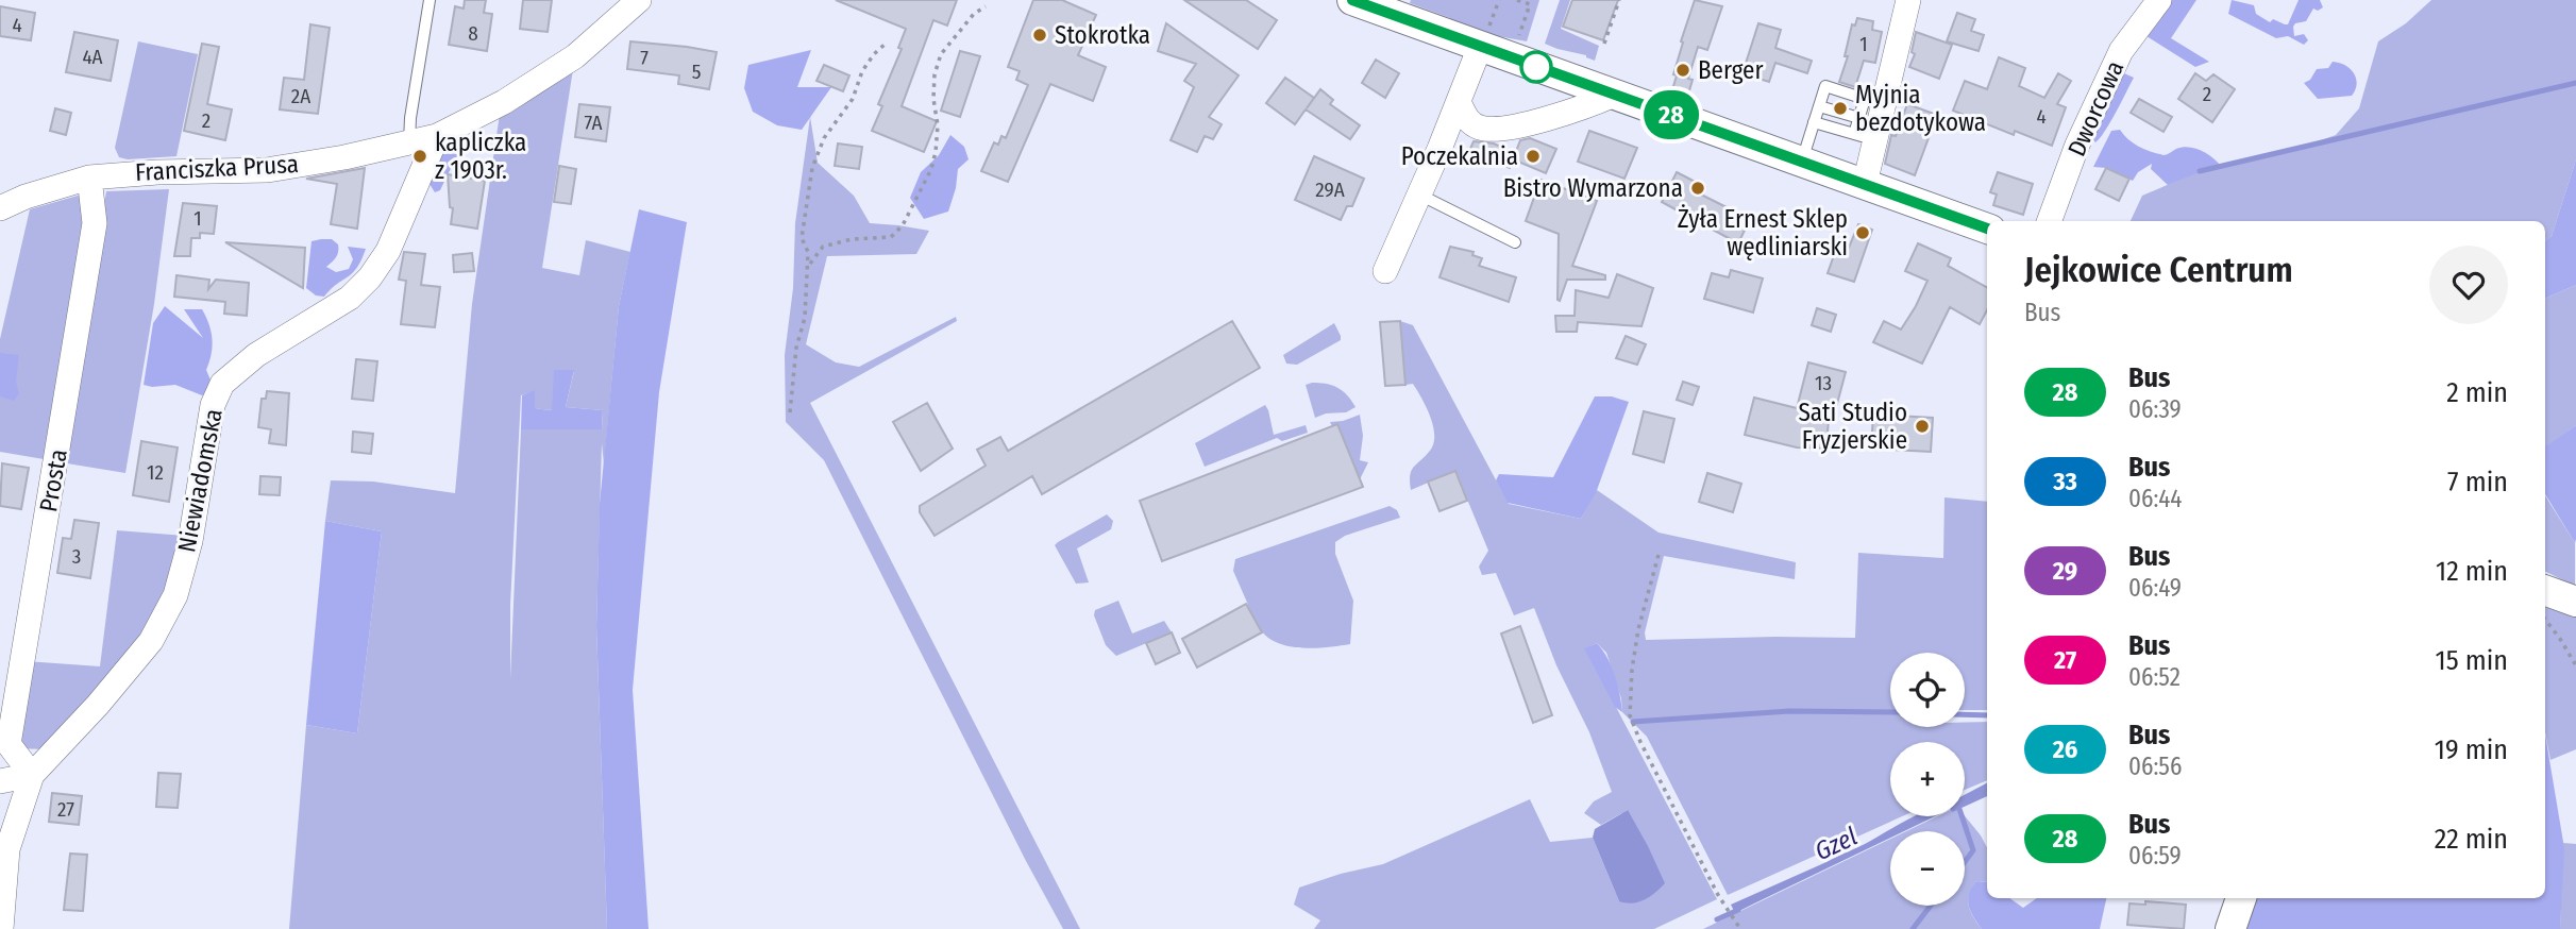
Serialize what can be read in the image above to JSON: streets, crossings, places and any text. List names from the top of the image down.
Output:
{
  "streets": {
    "street": [
      "Dworcowa",
      "Franciszka Prusa",
      "Prosta",
      "Niewiadomska"
    ]
  },
  "crossings": [
    ["Franciszka Prusa", "Prosta"],
    ["Franciszka Prusa", "Niewiadomska"],
    ["Prosta", "Niewiadomska"]
  ],
  "water": ["Gzel"],
  "places": [
    "Stokrotka",
    "Berger",
    "Myjnia bezdotykowa",
    "kapliczka z 1903r.",
    "Poczekalnia",
    "Bistro Wymarzona",
    "Żyła Ernest Sklep wędliniarski",
    "Sati Studio Fryzjerskie"
  ],
  "lines": ["bus line 28"],
  "house_numbers": [
    "4",
    "8",
    "1",
    "4A",
    "7",
    "5",
    "2",
    "2A",
    "4",
    "2",
    "7A",
    "29A",
    "1",
    "13",
    "12",
    "3",
    "27"
  ],
  "page": {
    "on_map": "28",
    "heading": ["Jejkowice Centrum", "Bus"],
    "list": [
      {
        "mark": "28",
        "name": "Bus",
        "note": "06:39",
        "value": "2 min"
      },
      {
        "mark": "33",
        "name": "Bus",
        "note": "06:44",
        "value": "7 min"
      },
      {
        "mark": "29",
        "name": "Bus",
        "note": "06:49",
        "value": "12 min"
      },
      {
        "mark": "27",
        "name": "Bus",
        "note": "06:52",
        "value": "15 min"
      },
      {
        "mark": "26",
        "name": "Bus",
        "note": "06:56",
        "value": "19 min"
      },
      {
        "mark": "28",
        "name": "Bus",
        "note": "06:59",
        "value": "22 min"
      }
    ],
    "map_buttons": ["+", "−"]
  }
}
